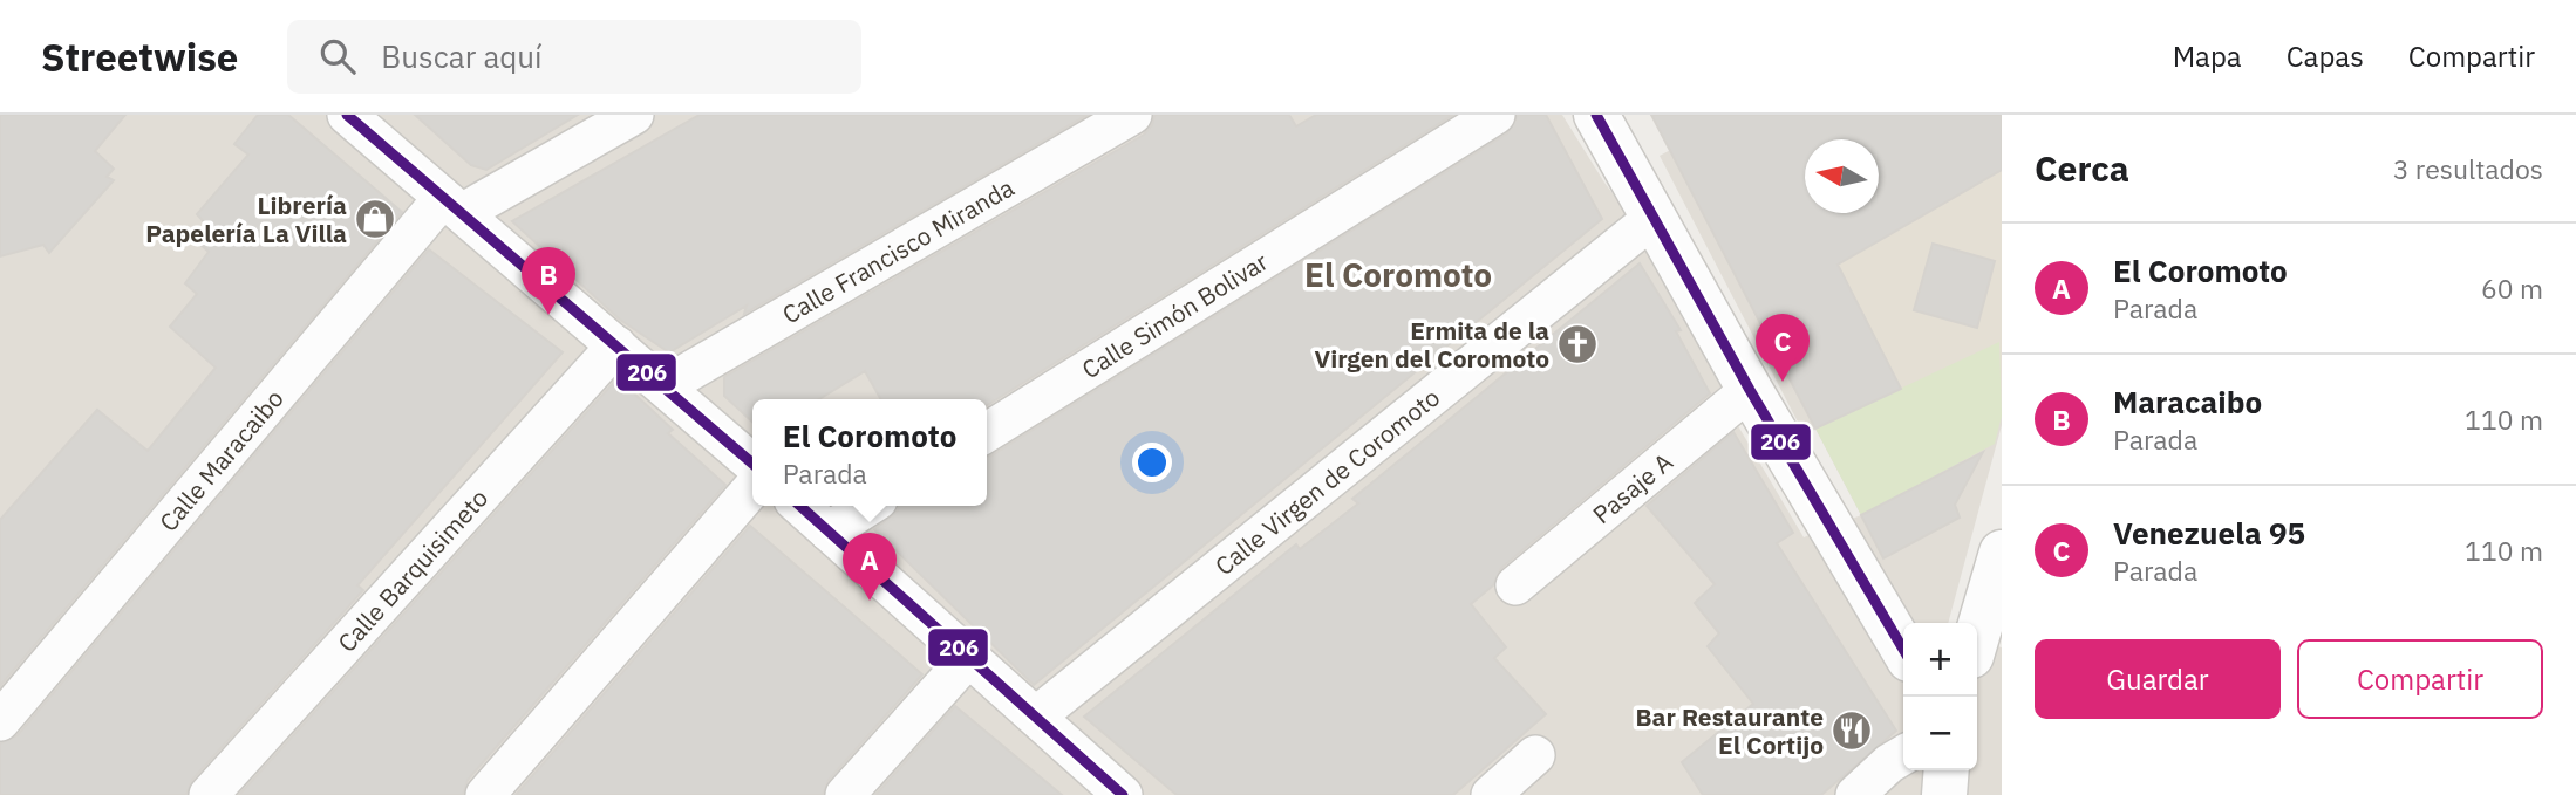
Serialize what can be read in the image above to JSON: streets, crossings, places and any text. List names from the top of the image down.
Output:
{
  "streets": {
    "street": [
      "Calle Francisco Miranda",
      "Calle Simón Bolivar",
      "Calle Maracaibo",
      "Calle Virgen de Coromoto",
      "Pasaje A",
      "Calle Barquisimeto"
    ]
  },
  "districts": ["El Coromoto"],
  "places": {
    "shop": ["Librería Papelería La Villa"],
    "church": ["Ermita de la Virgen del Coromoto"],
    "restaurant": ["Bar Restaurante El Cortijo"]
  },
  "lines": ["transit line 206"],
  "north": "left",
  "page": {
    "header": "Streetwise",
    "search": "Buscar aquí",
    "nav": ["Mapa", "Capas", "Compartir"],
    "heading": ["Cerca", "3 resultados"],
    "list": [
      {
        "mark": "A",
        "name": "El Coromoto",
        "note": "Parada",
        "value": "60 m"
      },
      {
        "mark": "B",
        "name": "Maracaibo",
        "note": "Parada",
        "value": "110 m"
      },
      {
        "mark": "C",
        "name": "Venezuela 95",
        "note": "Parada",
        "value": "110 m"
      }
    ],
    "pins": ["B", "C", "A"],
    "popup": ["El Coromoto", "Parada"],
    "buttons": ["Guardar", "Compartir"],
    "map_buttons": ["+", "−"]
  }
}
